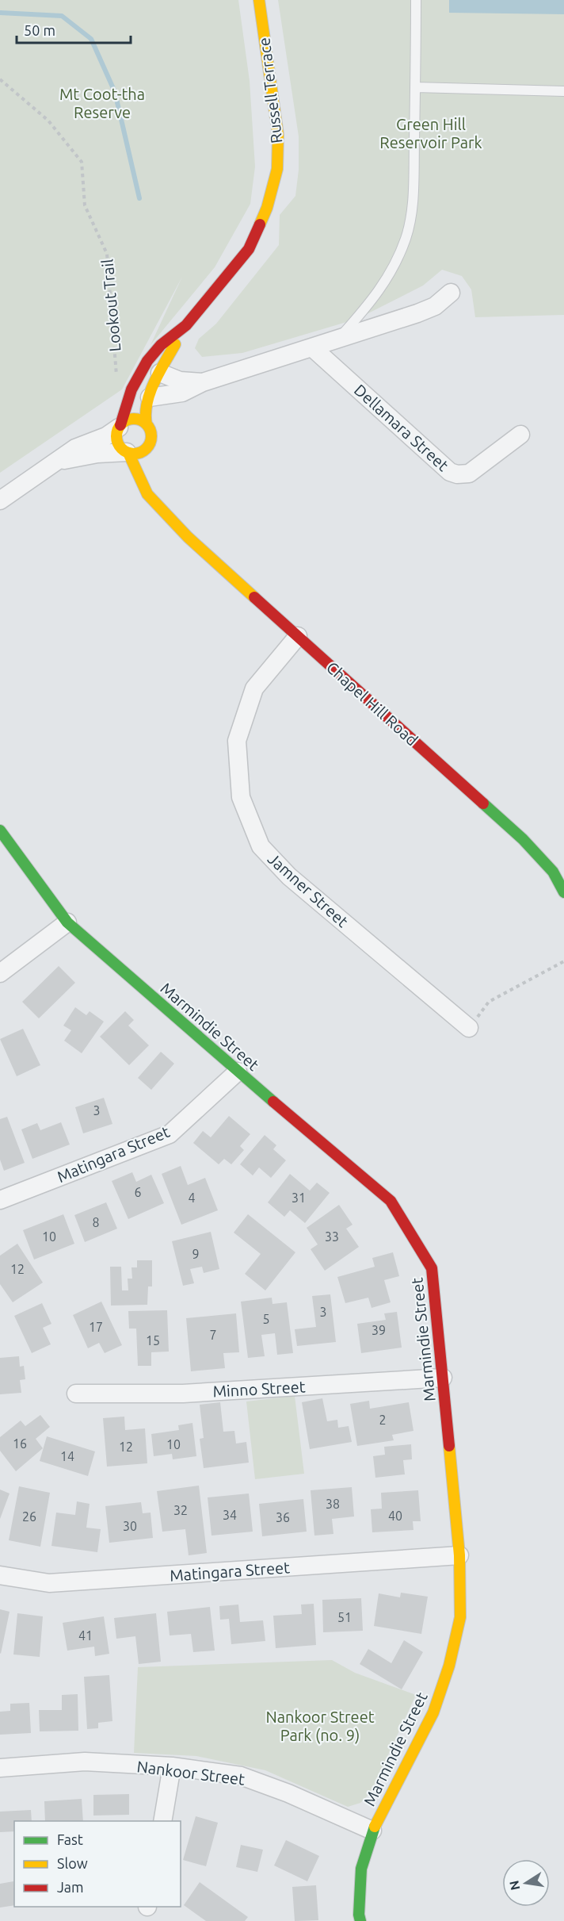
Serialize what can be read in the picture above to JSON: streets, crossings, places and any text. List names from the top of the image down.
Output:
{
  "streets": {
    "main road": ["Russell Terrace", "Chapel Hill Road", "Marmindie Street"],
    "street": [
      "Dellamara Street",
      "Jamner Street",
      "Matingara Street",
      "Minno Street",
      "Nankoor Street"
    ],
    "path": ["Lookout Trail"]
  },
  "crossings": [
    ["Russell Terrace", "Chapel Hill Road"],
    ["Chapel Hill Road", "Jamner Street"],
    ["Marmindie Street", "Matingara Street"],
    ["Marmindie Street", "Minno Street"],
    ["Marmindie Street", "Nankoor Street"]
  ],
  "parks": ["Mt Coot-tha Reserve", "Green Hill Reservoir Park", "Nankoor Street Park (no. 9)"],
  "house_numbers": [
    "3",
    "6",
    "4",
    "31",
    "8",
    "10",
    "33",
    "9",
    "12",
    "3",
    "5",
    "17",
    "39",
    "7",
    "15",
    "2",
    "16",
    "10",
    "12",
    "14",
    "38",
    "32",
    "34",
    "40",
    "26",
    "36",
    "30",
    "51",
    "41"
  ],
  "legend": ["Fast", "Slow", "Jam"],
  "scale_bar": "50 m",
  "north": "left"
}
